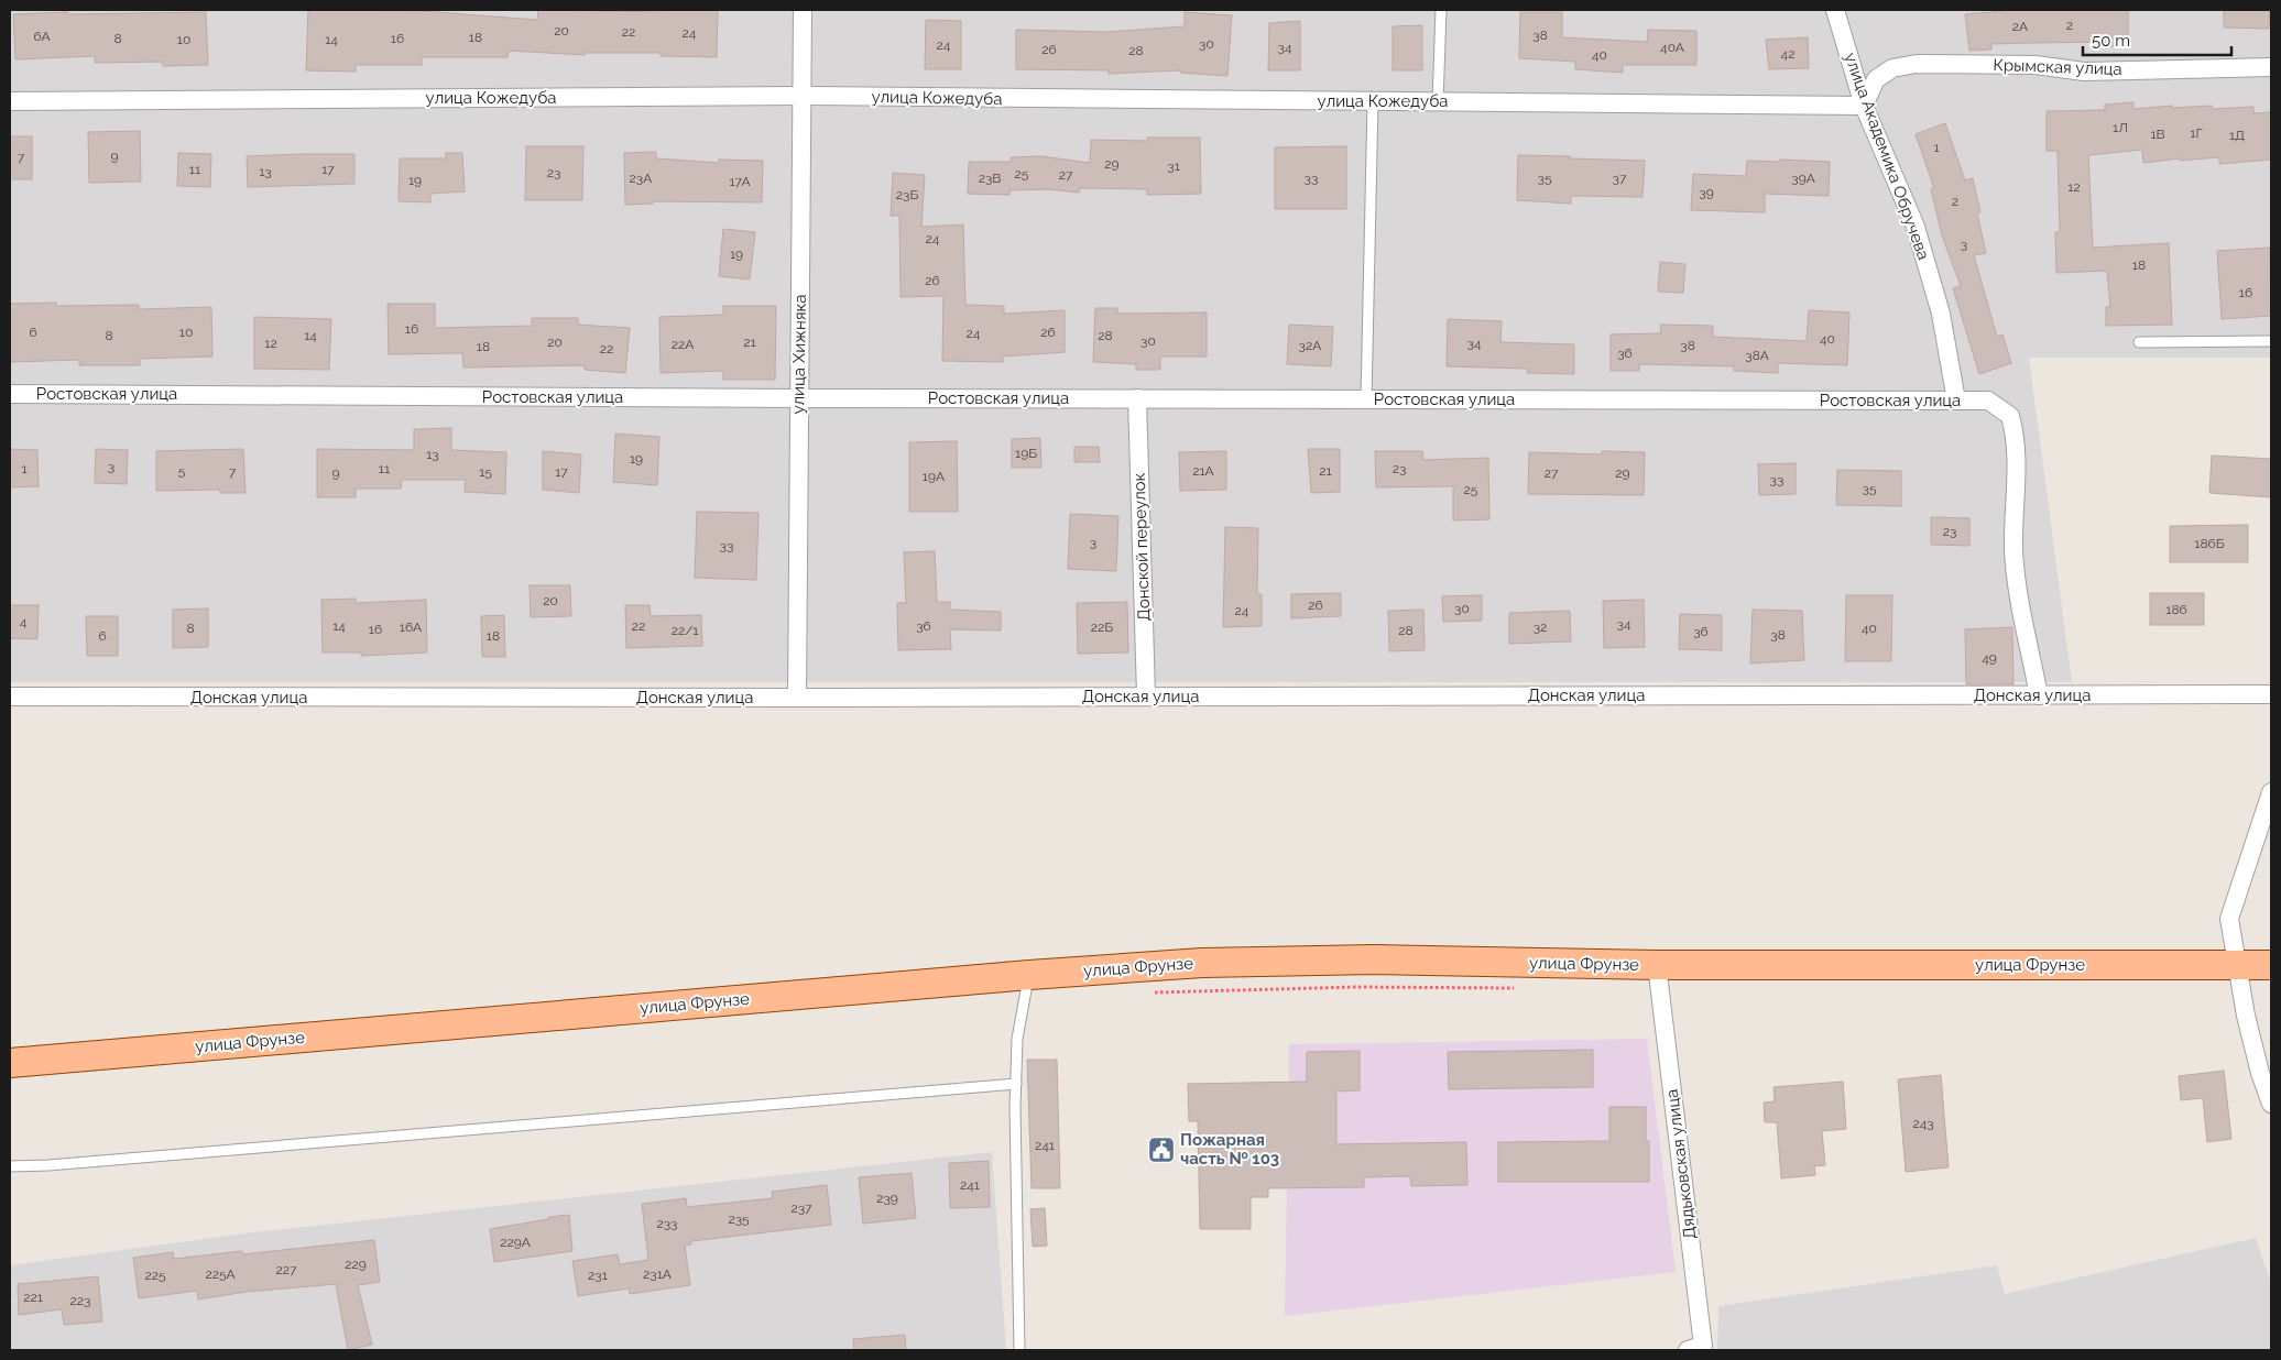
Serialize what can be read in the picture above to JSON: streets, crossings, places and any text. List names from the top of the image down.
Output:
{
  "streets": {
    "main road": ["улица Фрунзе"],
    "street": [
      "Крымская улица",
      "улица Кожедуба",
      "улица Академика Обручева",
      "улица Хижняка",
      "Ростовская улица",
      "Донской переулок",
      "Донская улица",
      "Дядьковская улица"
    ]
  },
  "crossings": [
    ["Крымская улица", "улица Кожедуба"],
    ["Крымская улица", "улица Академика Обручева"],
    ["улица Кожедуба", "улица Академика Обручева"],
    ["улица Кожедуба", "улица Хижняка"],
    ["улица Академика Обручева", "Ростовская улица"],
    ["улица Хижняка", "Ростовская улица"],
    ["улица Хижняка", "Донская улица"],
    ["Ростовская улица", "Донской переулок"],
    ["Ростовская улица", "Донская улица"],
    ["Донской переулок", "Донская улица"],
    ["улица Фрунзе", "Дядьковская улица"]
  ],
  "places": {
    "public building": ["Пожарная часть № 103"]
  },
  "house_numbers": [
    "2",
    "2А",
    "20",
    "22",
    "24",
    "38",
    "6А",
    "18",
    "8",
    "16",
    "10",
    "14",
    "30",
    "24",
    "34",
    "40А",
    "26",
    "28",
    "42",
    "40",
    "1Л",
    "1Г",
    "1В",
    "1Д",
    "1",
    "9",
    "7",
    "29",
    "31",
    "11",
    "17",
    "13",
    "23",
    "25",
    "27",
    "23А",
    "23В",
    "33",
    "35",
    "37",
    "39А",
    "19",
    "17А",
    "12",
    "39",
    "23Б",
    "2",
    "24",
    "3",
    "19",
    "18",
    "26",
    "16",
    "16",
    "6",
    "10",
    "26",
    "24",
    "8",
    "14",
    "28",
    "40",
    "30",
    "20",
    "21",
    "12",
    "34",
    "22А",
    "32А",
    "38",
    "18",
    "22",
    "36",
    "38А",
    "19Б",
    "13",
    "19",
    "3",
    "1",
    "11",
    "23",
    "5",
    "21А",
    "21",
    "7",
    "15",
    "17",
    "9",
    "27",
    "29",
    "19А",
    "33",
    "35",
    "25",
    "23",
    "3",
    "186Б",
    "33",
    "20",
    "26",
    "30",
    "186",
    "24",
    "4",
    "34",
    "14",
    "22",
    "36",
    "16А",
    "22Б",
    "32",
    "8",
    "40",
    "16",
    "22/1",
    "28",
    "36",
    "38",
    "6",
    "18",
    "49",
    "243",
    "241",
    "241",
    "239",
    "237",
    "235",
    "233",
    "229А",
    "229",
    "227",
    "225А",
    "231А",
    "225",
    "231",
    "221",
    "223"
  ],
  "scale_bar": "50 m"
}
